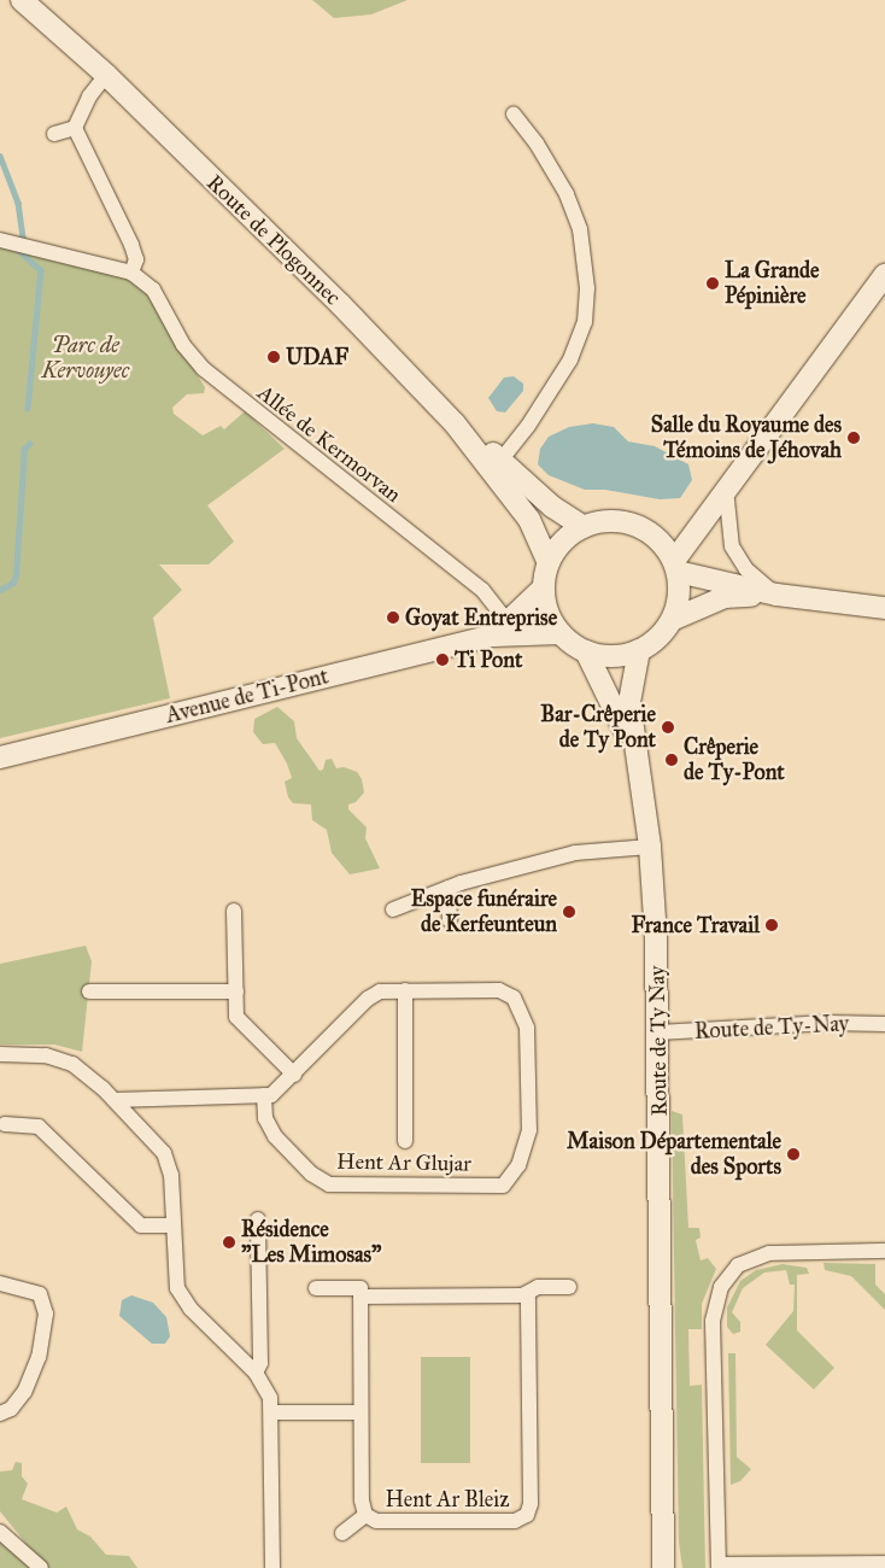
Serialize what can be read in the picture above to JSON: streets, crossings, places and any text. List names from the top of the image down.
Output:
{
  "streets": {
    "main road": ["Route de Plogonnec", "Avenue de Ti-Pont", "Route de Ty Nay"],
    "street": [
      "Allée de Kermorvan",
      "Route de Ty-Nay",
      "Hent Ar Glujar",
      "Hent Ar Bleiz"
    ]
  },
  "crossings": [
    ["Route de Plogonnec", "Avenue de Ti-Pont"],
    ["Route de Plogonnec", "Route de Ty Nay"],
    ["Allée de Kermorvan", "Avenue de Ti-Pont"],
    ["Avenue de Ti-Pont", "Route de Ty Nay"],
    ["Route de Ty-Nay", "Route de Ty Nay"]
  ],
  "parks": ["Parc de Kervouyec"],
  "places": [
    "La Grande Pépinière",
    "UDAF",
    "Salle du Royaume des Témoins de Jéhovah",
    "Goyat Entreprise",
    "Ti Pont",
    "Bar-Crêperie de Ty Pont",
    "Crêperie de Ty-Pont",
    "Espace funéraire de Kerfeunteun",
    "France Travail",
    "Maison Départementale des Sports",
    "Résidence \"Les Mimosas\""
  ]
}
